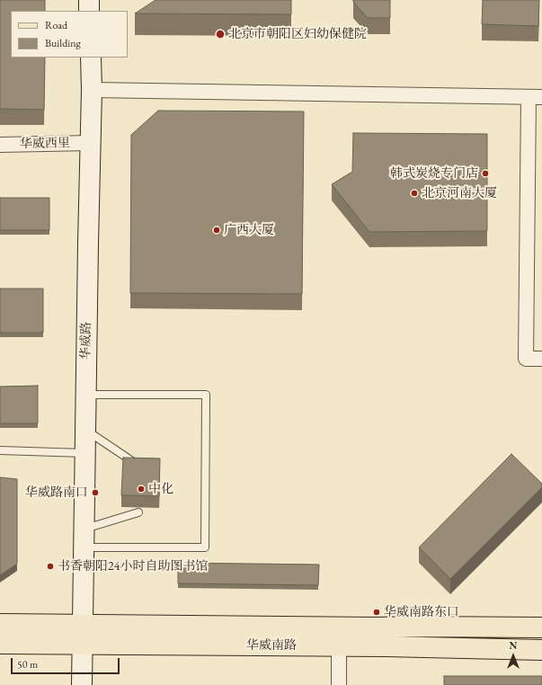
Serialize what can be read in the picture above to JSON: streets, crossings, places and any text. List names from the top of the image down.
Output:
{
  "streets": {
    "main road": ["华威南路"],
    "street": ["华威西里", "华威路"]
  },
  "crossings": [
    ["华威西里", "华威路"],
    ["华威路", "华威南路"]
  ],
  "places": [
    "北京市朝阳区妇幼保健院",
    "韩式炭烧专门店",
    "北京河南大厦",
    "广西大厦",
    "中化",
    "华威路南口",
    "书香朝阳24小时自助图书馆",
    "华威南路东口"
  ],
  "legend": ["Road", "Building"],
  "scale_bar": "50 m",
  "north": "top"
}
